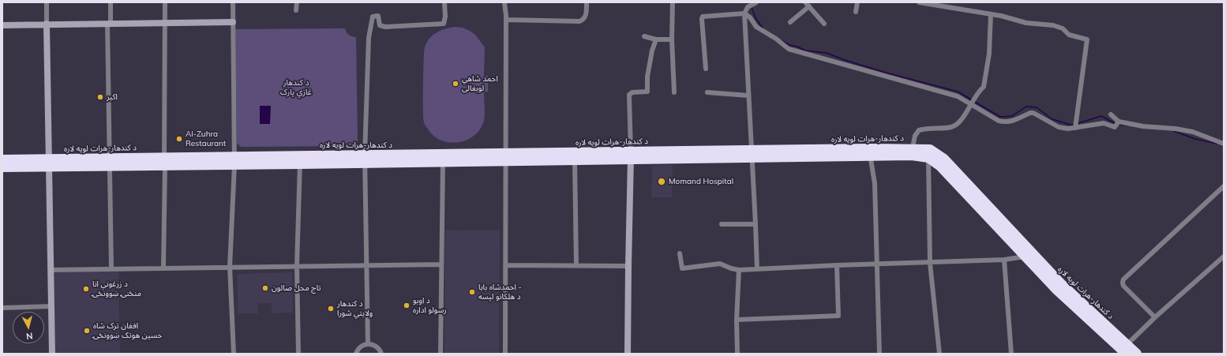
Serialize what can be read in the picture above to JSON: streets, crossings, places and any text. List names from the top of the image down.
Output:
{
  "streets": {
    "highway": ["د کندهار-هرات لويه لاره"]
  },
  "parks": ["د کندهار غازي پارک"],
  "places": [
    "احمد شاهي لوبغالی",
    "اکبر",
    "Al-Zuhra Restaurant",
    "Momand Hospital",
    "تاج محل صالون",
    "د زرغونې انا منځنۍ ښوونځۍ",
    "احمدشاه بابا - د هلکانو لېسه",
    "د اوبو رسولو اداره",
    "د کندهار ولايتي شورا",
    "افغان ترک شاه حسین هوتک ښوونځۍ"
  ],
  "north": "bottom"
}
